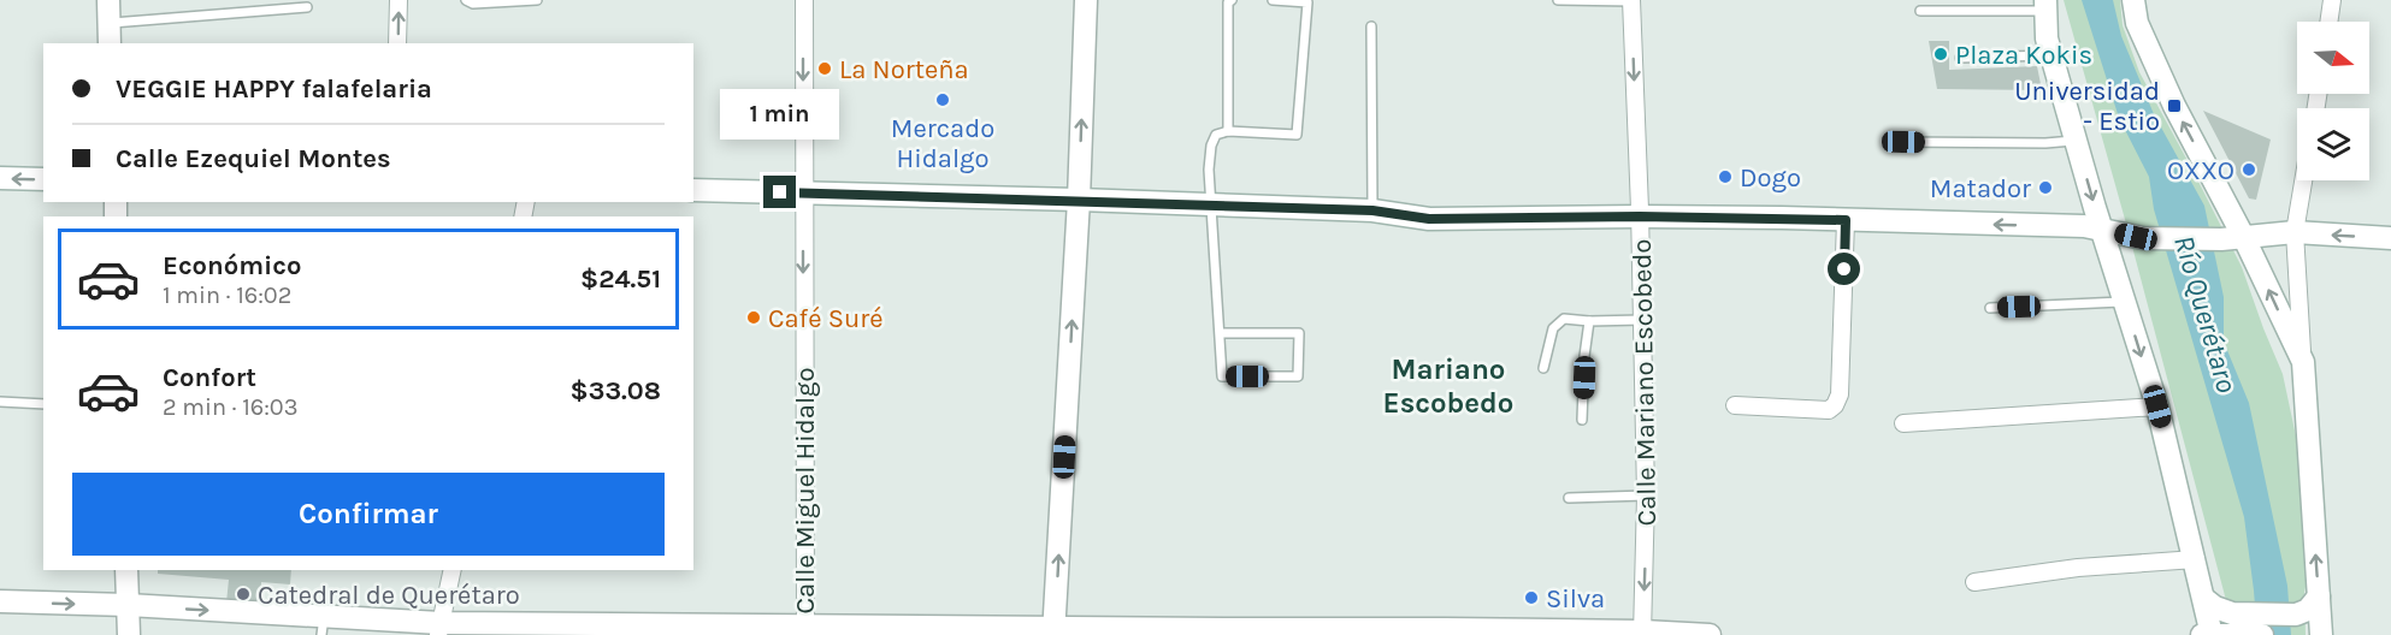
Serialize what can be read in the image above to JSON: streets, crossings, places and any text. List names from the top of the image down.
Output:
{
  "streets": {
    "street": ["Calle Mariano Escobedo", "Calle Miguel Hidalgo"]
  },
  "one_way": ["Calle Mariano Escobedo", "Calle Miguel Hidalgo"],
  "districts": ["Mariano Escobedo"],
  "water": ["Río Querétaro"],
  "places": {
    "other": [
      "Plaza Kokis",
      "La Norteña",
      "Mercado Hidalgo",
      "OXXO",
      "Dogo",
      "Matador",
      "Café Suré",
      "Catedral de Querétaro",
      "Silva"
    ],
    "transit": ["Universidad - Estio"]
  },
  "north": "right",
  "page": {
    "banner": ["VEGGIE HAPPY falafelaria", "Calle Ezequiel Montes"],
    "bubble": "1 min",
    "list": [
      {
        "name": "Económico",
        "note": "1 min · 16:02",
        "value": "$24.51"
      },
      {
        "name": "Confort",
        "note": "2 min · 16:03",
        "value": "$33.08"
      }
    ],
    "buttons": "Confirmar"
  }
}
